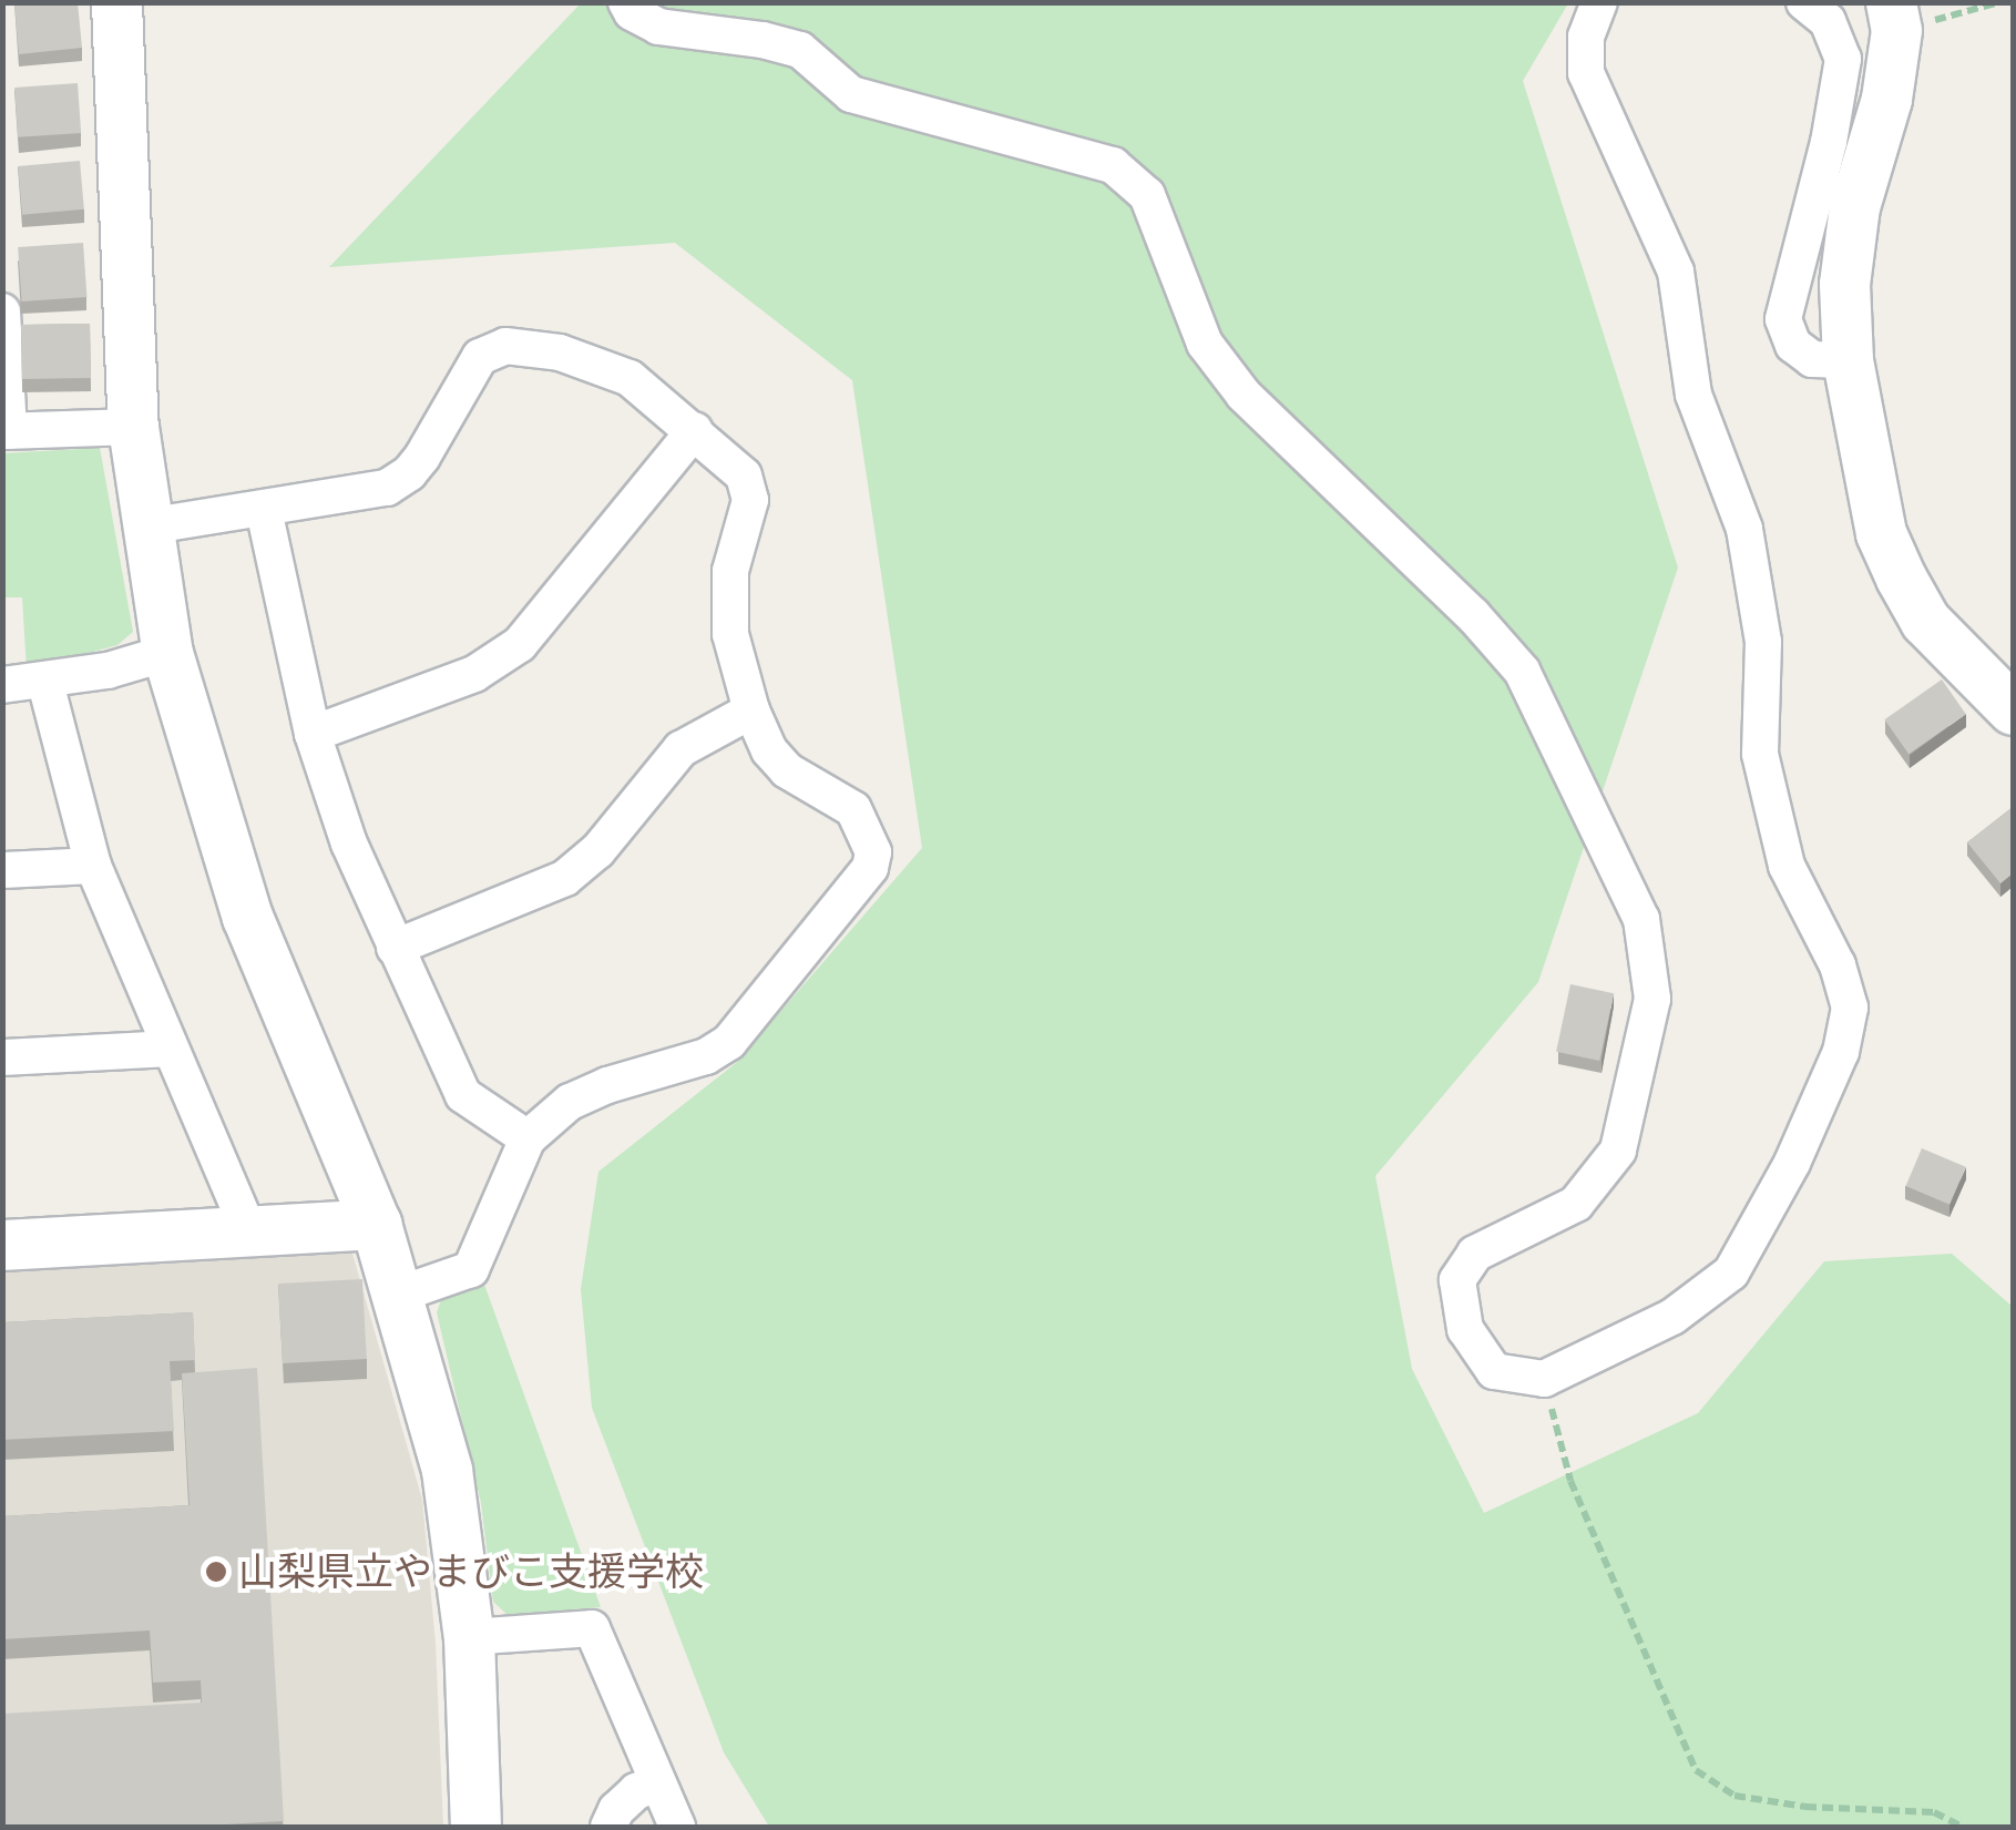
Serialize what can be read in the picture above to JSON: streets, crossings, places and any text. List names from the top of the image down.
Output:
{
  "places": ["山梨県立やまびこ支援学校"]
}
